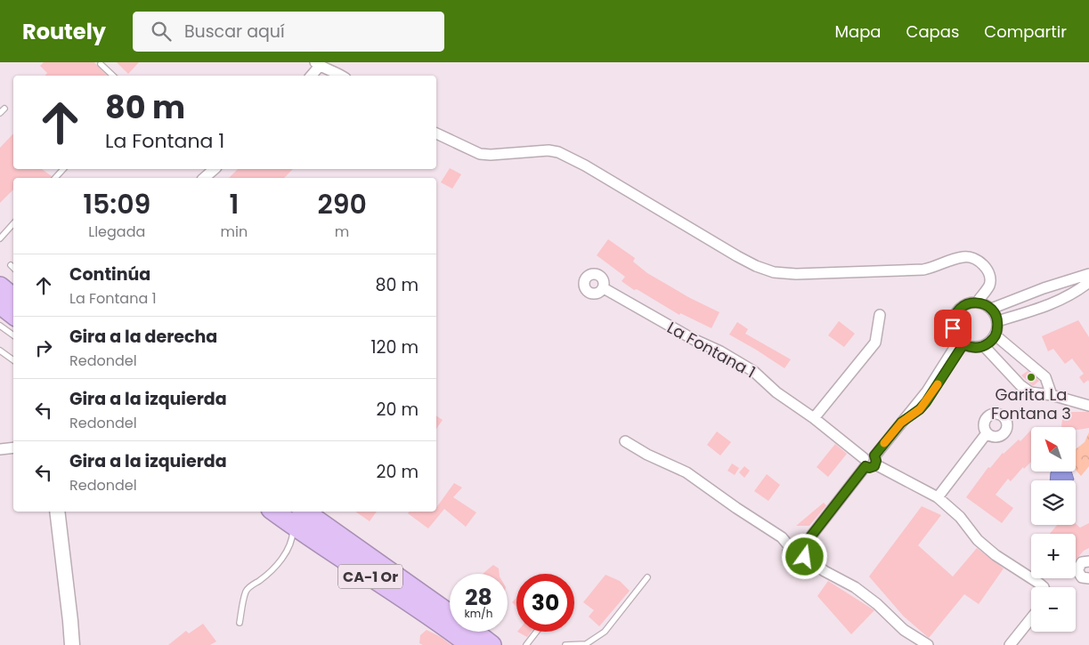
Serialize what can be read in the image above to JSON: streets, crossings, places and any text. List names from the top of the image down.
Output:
{
  "streets": {
    "highway": ["CA-1 Or"],
    "street": ["La Fontana 1"]
  },
  "places": ["Garita La Fontana 3"],
  "north": "top left",
  "page": {
    "header": "Routely",
    "search": "Buscar aquí",
    "nav": ["Mapa", "Capas", "Compartir"],
    "turn": ["80 m", "La Fontana 1"],
    "eta": [
      "15:09",
      "Llegada",
      "1",
      "min",
      "290",
      "m"
    ],
    "list": [
      {
        "name": "Continúa",
        "note": "La Fontana 1",
        "value": "80 m"
      },
      {
        "name": "Gira a la derecha",
        "note": "Redondel",
        "value": "120 m"
      },
      {
        "name": "Gira a la izquierda",
        "note": "Redondel",
        "value": "20 m"
      },
      {
        "name": "Gira a la izquierda",
        "note": "Redondel",
        "value": "20 m"
      }
    ],
    "map_buttons": ["+", "−"],
    "speed": "28 km/h",
    "limit": "30"
  }
}
